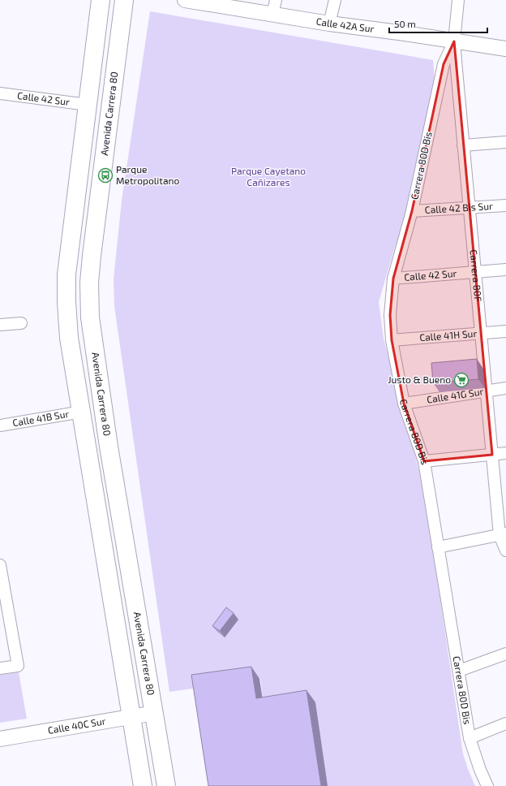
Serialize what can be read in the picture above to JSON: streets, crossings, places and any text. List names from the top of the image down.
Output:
{
  "streets": {
    "main road": ["Avenida Carrera 80"],
    "street": [
      "Calle 42A Sur",
      "Calle 42 Sur",
      "Carrera 80D Bis",
      "Calle 42 Bis Sur",
      "Carrera 80F",
      "Calle 41H Sur",
      "Calle 41G Sur",
      "Calle 41B Sur",
      "Calle 40C Sur"
    ]
  },
  "crossings": [
    ["Calle 42A Sur", "Carrera 80D Bis"],
    ["Calle 42A Sur", "Carrera 80F"],
    ["Calle 42 Sur", "Carrera 80D Bis"],
    ["Calle 42 Sur", "Carrera 80F"],
    ["Avenida Carrera 80", "Calle 40C Sur"],
    ["Carrera 80D Bis", "Calle 42 Bis Sur"],
    ["Carrera 80D Bis", "Carrera 80F"],
    ["Carrera 80D Bis", "Calle 41H Sur"],
    ["Carrera 80D Bis", "Calle 41G Sur"],
    ["Calle 42 Bis Sur", "Carrera 80F"],
    ["Carrera 80F", "Calle 41H Sur"],
    ["Carrera 80F", "Calle 41G Sur"]
  ],
  "parks": ["Parque Cayetano Cañizares"],
  "places": {
    "bus stop": ["Parque Metropolitano"],
    "supermarket": ["Justo & Bueno"]
  },
  "scale_bar": "50 m"
}
